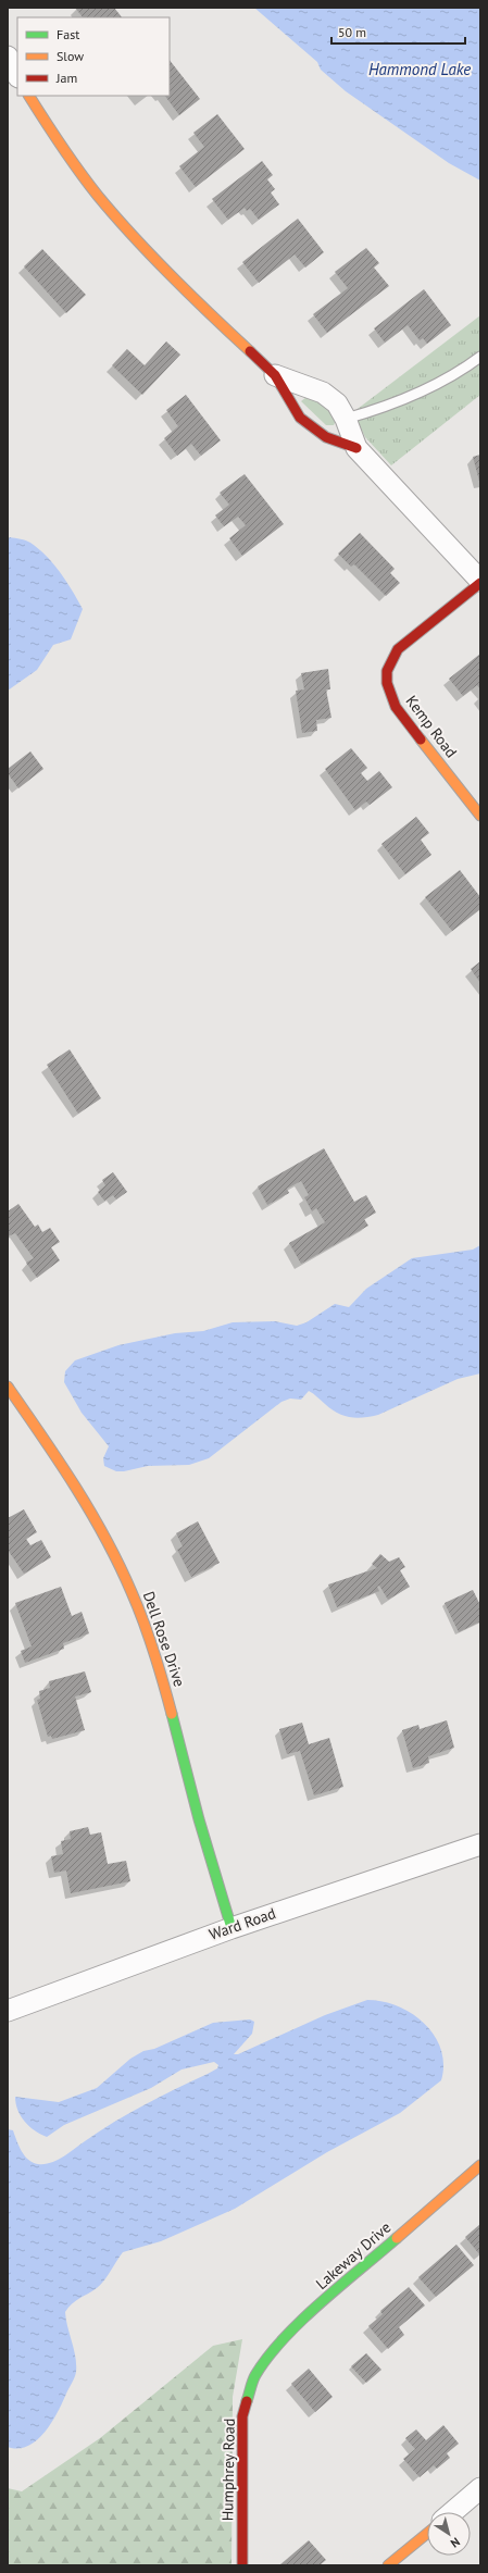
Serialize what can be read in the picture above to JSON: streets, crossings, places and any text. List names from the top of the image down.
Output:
{
  "streets": {
    "street": [
      "Kemp Road",
      "Dell Rose Drive",
      "Ward Road",
      "Lakeway Drive",
      "Humphrey Road"
    ]
  },
  "crossings": [
    ["Dell Rose Drive", "Ward Road"],
    ["Lakeway Drive", "Humphrey Road"]
  ],
  "water": ["Hammond Lake"],
  "legend": ["Fast", "Slow", "Jam"],
  "scale_bar": "50 m",
  "north": "bottom right"
}
